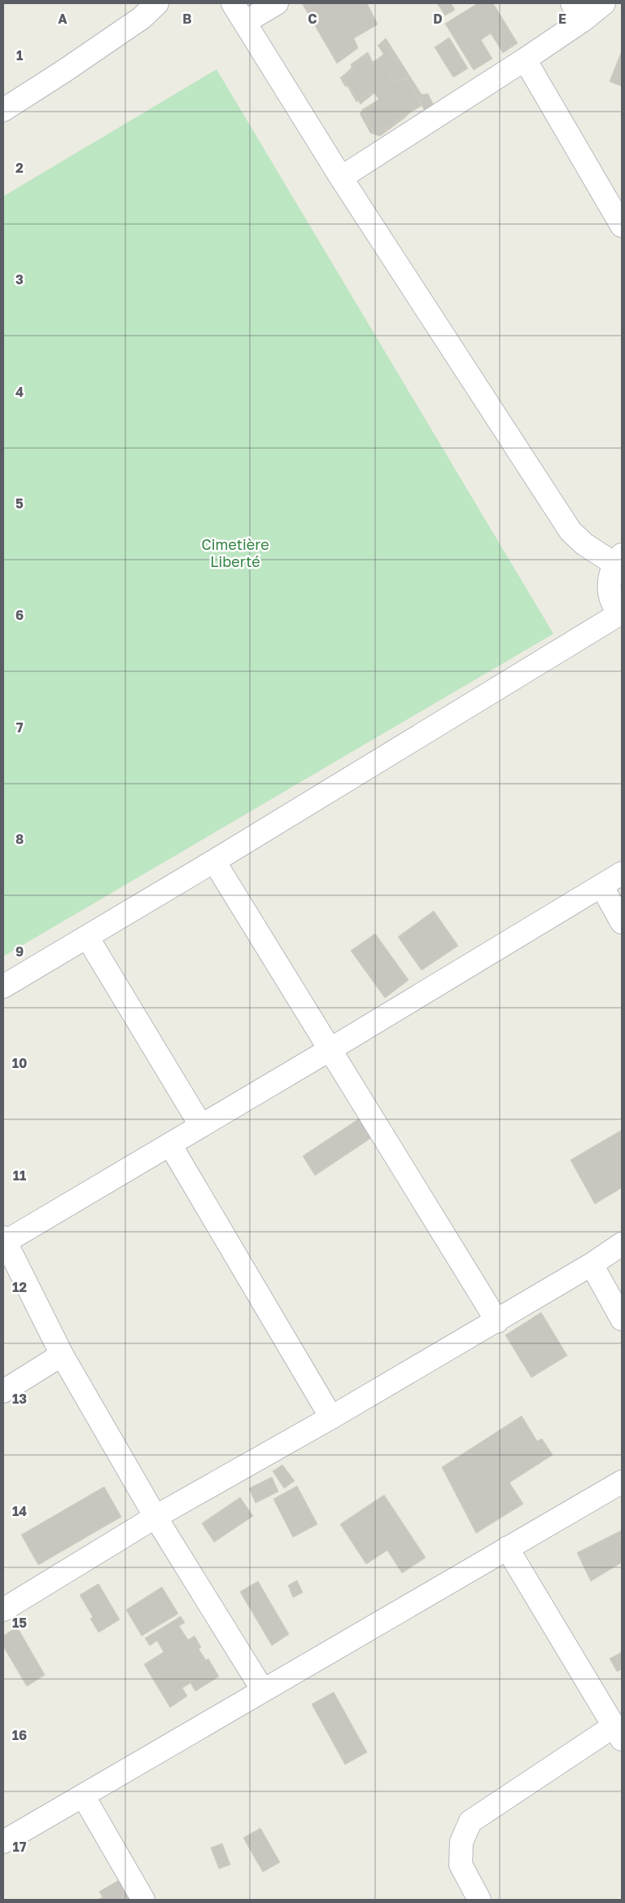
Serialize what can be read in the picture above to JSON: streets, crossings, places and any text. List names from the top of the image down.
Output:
{
  "parks": ["Cimetière Liberté"],
  "grid": {
    "columns": [
      "A",
      "B",
      "C",
      "D",
      "E"
    ],
    "rows": [
      "1",
      "2",
      "3",
      "4",
      "5",
      "6",
      "7",
      "8",
      "9",
      "10",
      "11",
      "12",
      "13",
      "14",
      "15",
      "16",
      "17"
    ]
  }
}
